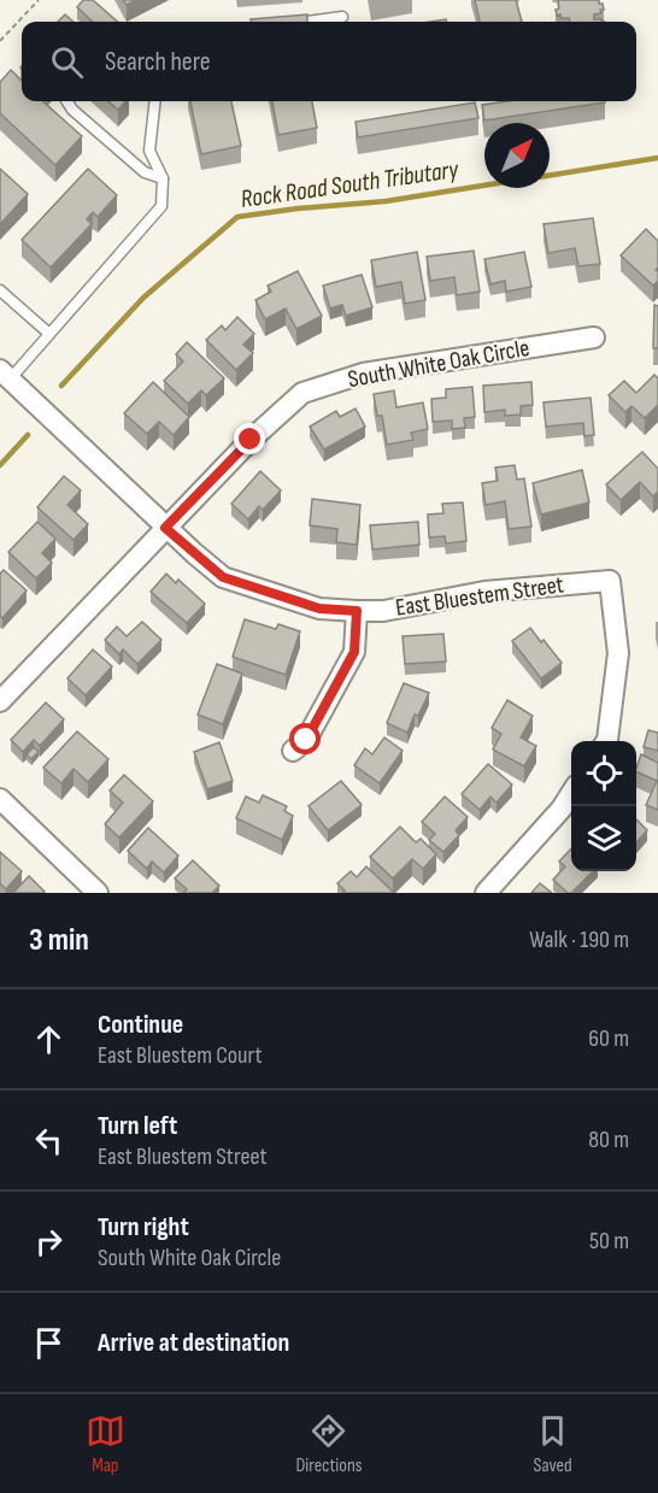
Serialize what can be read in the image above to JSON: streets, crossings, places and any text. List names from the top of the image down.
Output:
{
  "streets": {
    "street": ["South White Oak Circle", "East Bluestem Street"]
  },
  "crossings": [
    ["South White Oak Circle", "East Bluestem Street"]
  ],
  "water": ["Rock Road South Tributary"],
  "north": "top right",
  "page": {
    "search": "Search here",
    "heading": ["3 min", "Walk · 190 m"],
    "list": [
      ["Continue", "East Bluestem Court", "60 m"],
      ["Turn left", "East Bluestem Street", "80 m"],
      ["Turn right", "South White Oak Circle", "50 m"],
      "Arrive at destination"
    ],
    "nav": ["Map", "Directions", "Saved"]
  }
}
